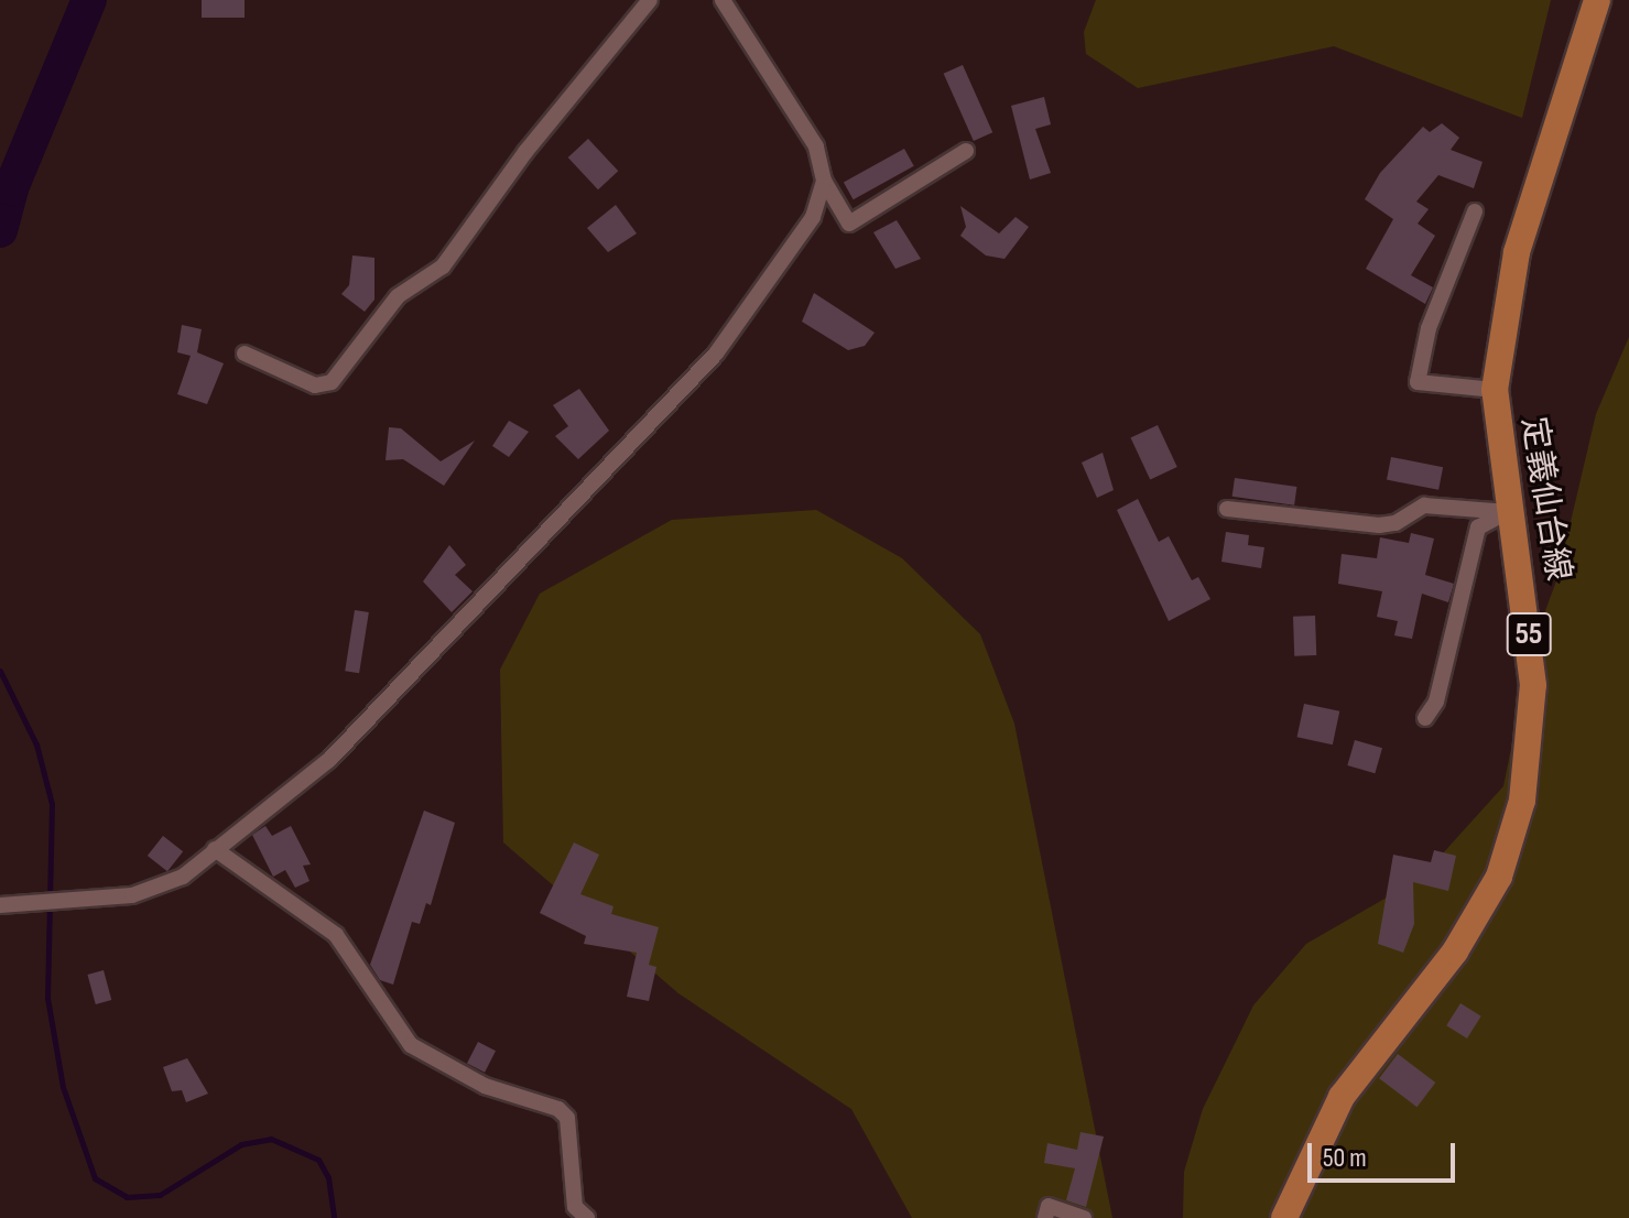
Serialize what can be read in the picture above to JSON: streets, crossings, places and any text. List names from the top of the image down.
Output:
{
  "streets": {
    "main road": ["定義仙台線", "55"]
  },
  "scale_bar": "50 m"
}
